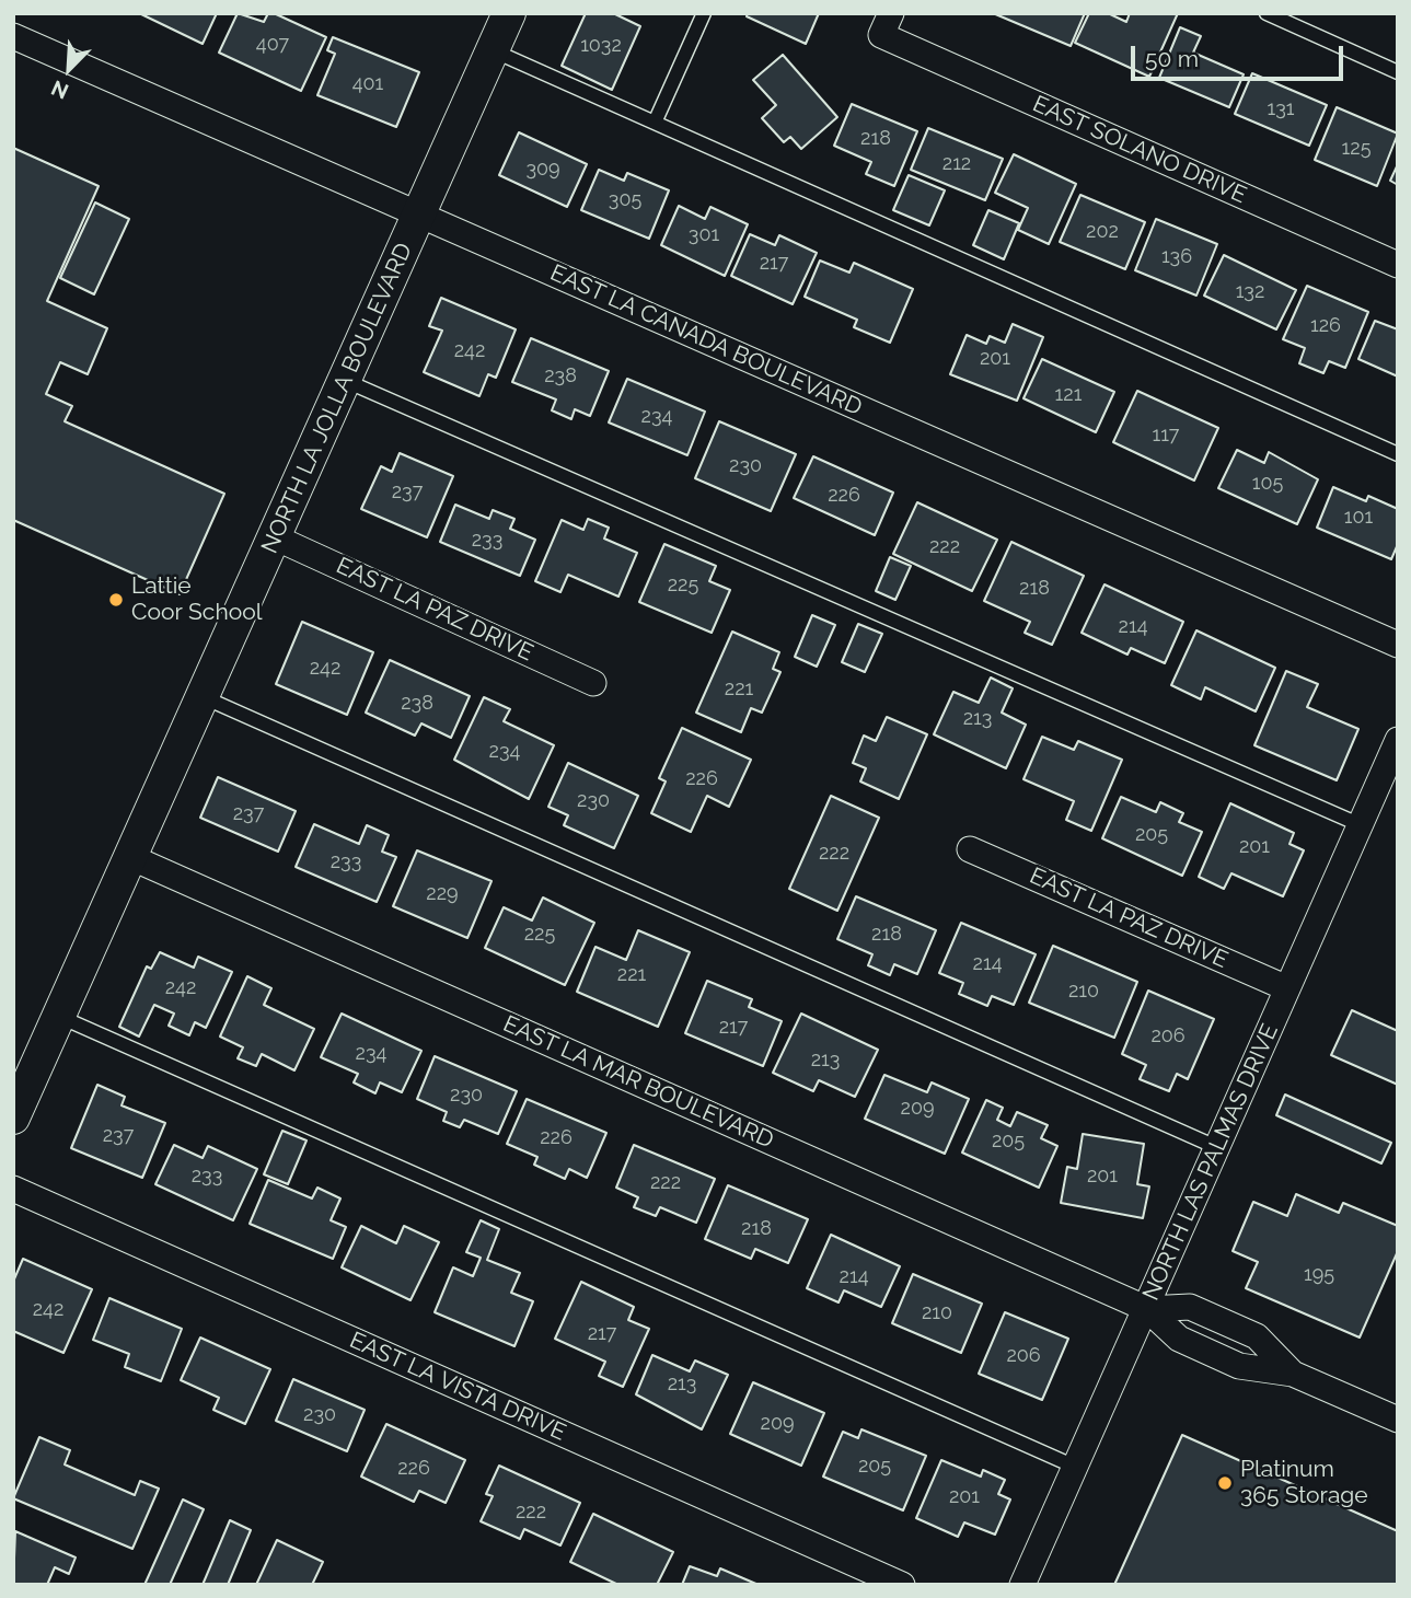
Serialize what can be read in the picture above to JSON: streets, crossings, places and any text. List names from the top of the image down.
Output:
{
  "streets": {
    "street": [
      "EAST SOLANO DRIVE",
      "EAST LA CANADA BOULEVARD",
      "NORTH LA JOLLA BOULEVARD",
      "EAST LA PAZ DRIVE",
      "EAST LA MAR BOULEVARD",
      "NORTH LAS PALMAS DRIVE",
      "EAST LA VISTA DRIVE"
    ]
  },
  "crossings": [
    ["EAST LA CANADA BOULEVARD", "NORTH LA JOLLA BOULEVARD"],
    ["NORTH LA JOLLA BOULEVARD", "EAST LA PAZ DRIVE"],
    ["NORTH LA JOLLA BOULEVARD", "EAST LA MAR BOULEVARD"],
    ["EAST LA PAZ DRIVE", "NORTH LAS PALMAS DRIVE"],
    ["EAST LA MAR BOULEVARD", "NORTH LAS PALMAS DRIVE"]
  ],
  "places": ["Lattie Coor School", "Platinum 365 Storage"],
  "house_numbers": [
    "407",
    "1032",
    "401",
    "131",
    "218",
    "125",
    "212",
    "309",
    "305",
    "202",
    "301",
    "136",
    "217",
    "132",
    "126",
    "242",
    "201",
    "238",
    "121",
    "234",
    "117",
    "230",
    "105",
    "237",
    "226",
    "101",
    "233",
    "222",
    "225",
    "218",
    "214",
    "242",
    "221",
    "238",
    "213",
    "234",
    "226",
    "230",
    "237",
    "205",
    "201",
    "222",
    "233",
    "229",
    "225",
    "218",
    "214",
    "221",
    "242",
    "210",
    "217",
    "206",
    "234",
    "213",
    "230",
    "209",
    "237",
    "226",
    "205",
    "233",
    "201",
    "222",
    "218",
    "195",
    "214",
    "242",
    "210",
    "217",
    "206",
    "213",
    "230",
    "209",
    "205",
    "226",
    "201",
    "222"
  ],
  "scale_bar": "50 m",
  "north": "bottom left"
}
